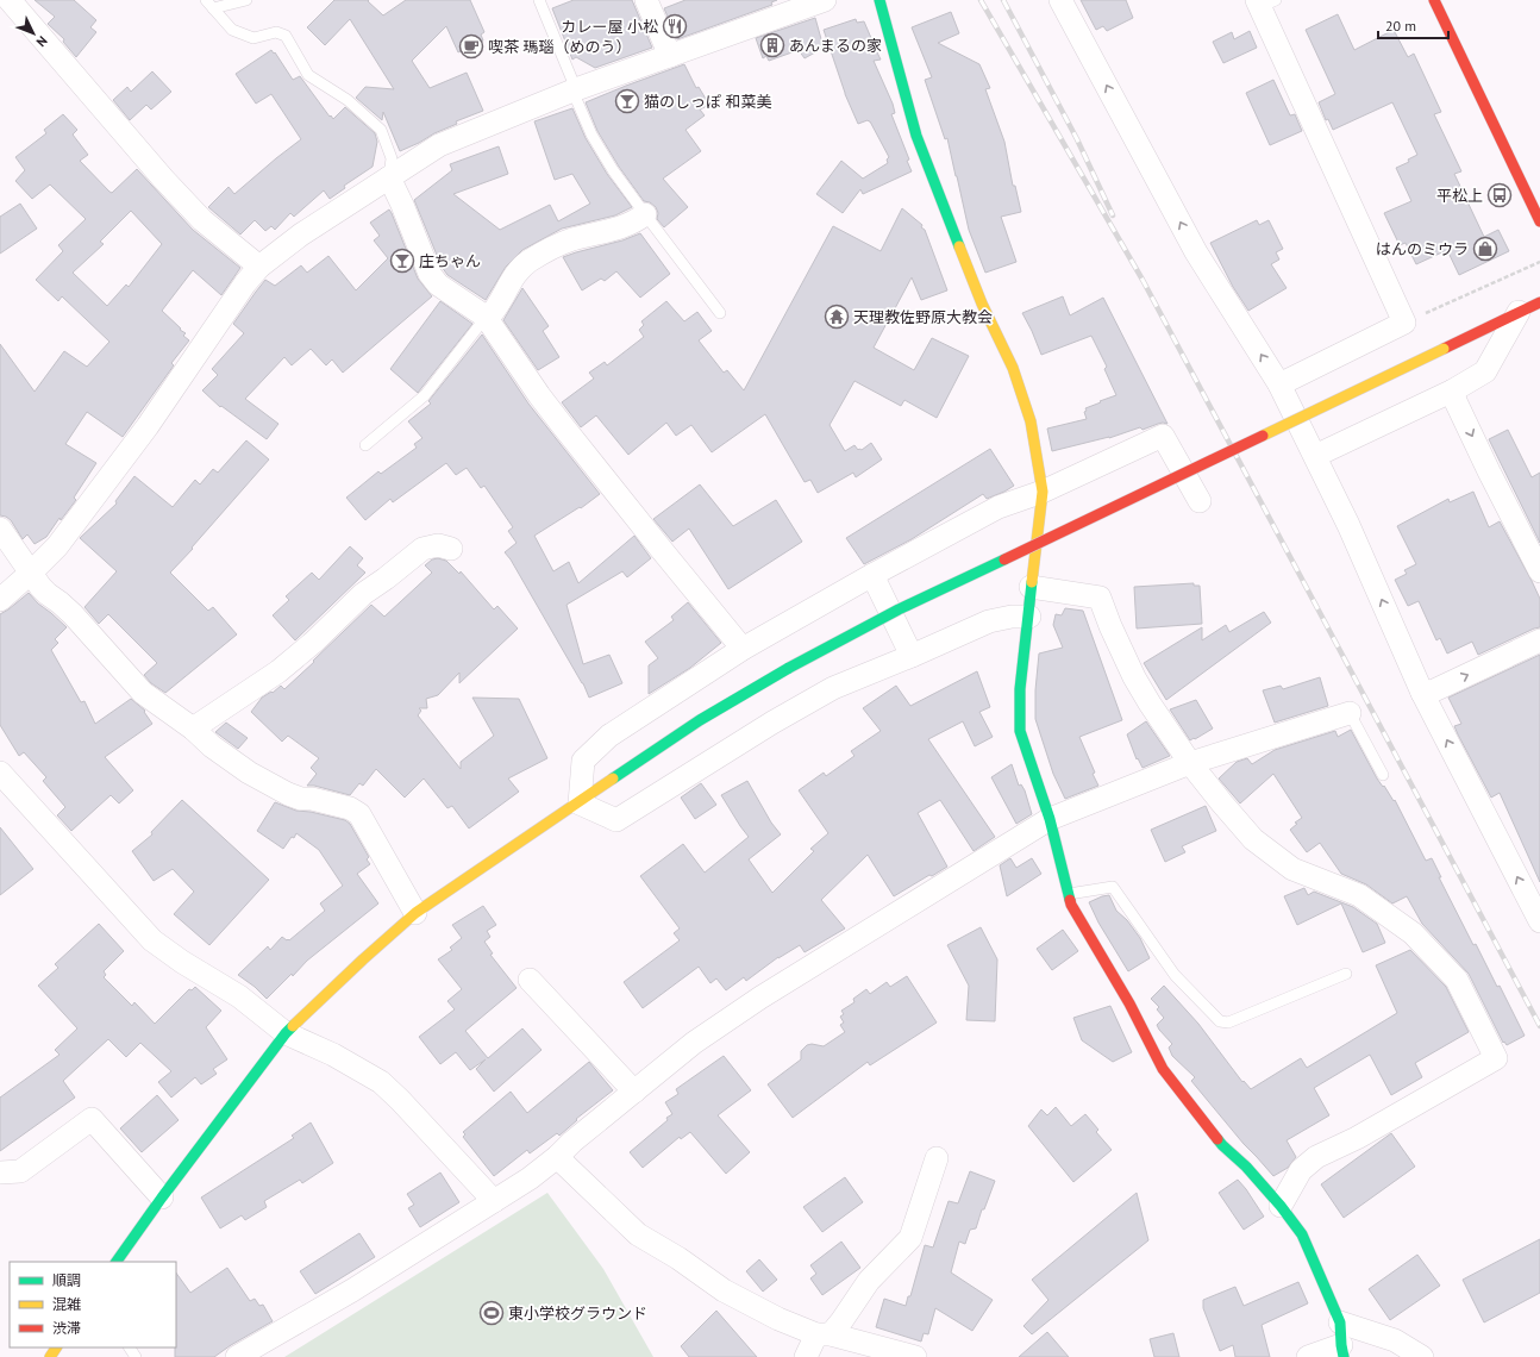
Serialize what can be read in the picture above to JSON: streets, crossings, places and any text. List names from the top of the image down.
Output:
{
  "places": {
    "restaurant": ["カレー屋 小松"],
    "building": ["あんまるの家"],
    "cafe": ["喫茶 瑪瑙（めのう）"],
    "bar": ["猫のしっぽ 和菜美", "庄ちゃん"],
    "bus stop": ["平松上"],
    "shop": ["はんのミウラ"],
    "temple": ["天理教佐野原大教会"],
    "sports": ["東小学校グラウンド"]
  },
  "legend": ["順調", "混雑", "渋滞"],
  "scale_bar": "20 m",
  "north": "bottom right"
}
